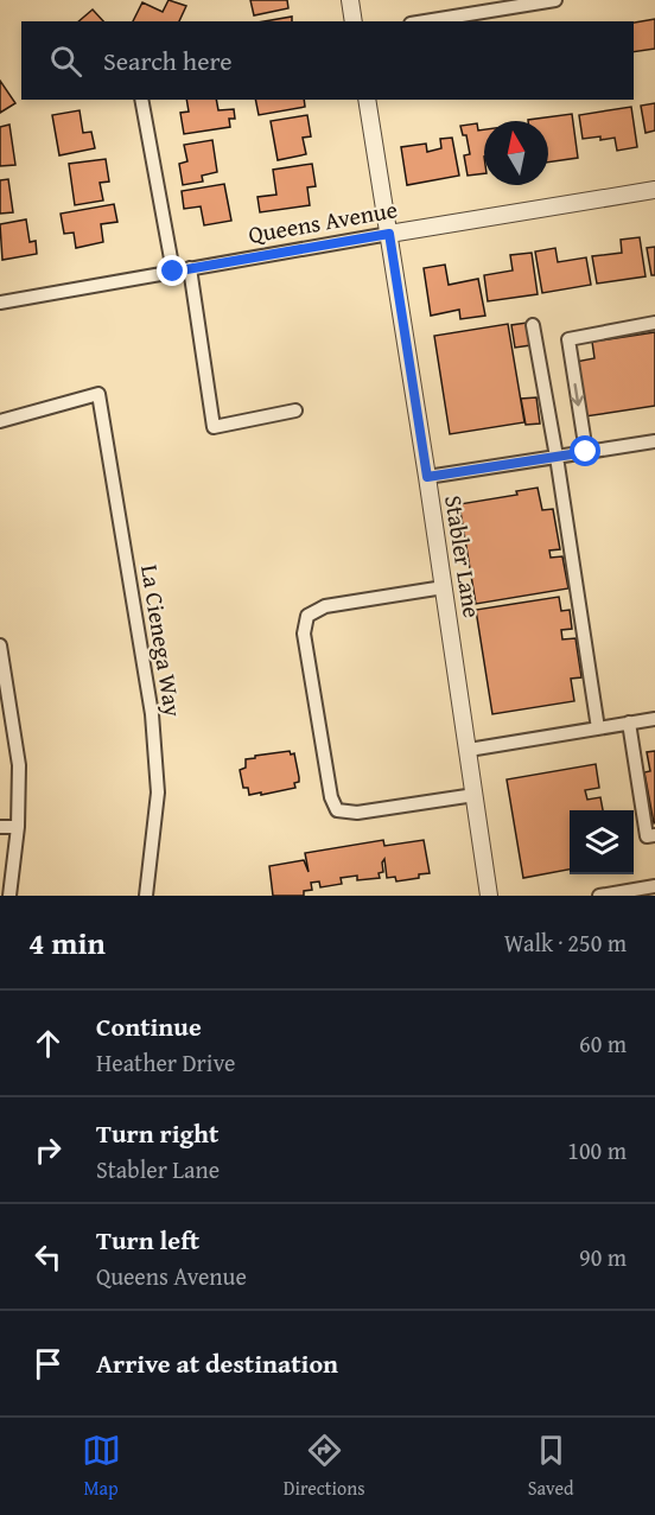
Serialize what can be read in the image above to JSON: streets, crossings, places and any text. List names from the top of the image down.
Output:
{
  "streets": {
    "street": ["Queens Avenue", "Stabler Lane", "La Cienega Way"]
  },
  "crossings": [
    ["Queens Avenue", "Stabler Lane"]
  ],
  "north": "top",
  "page": {
    "search": "Search here",
    "heading": ["4 min", "Walk · 250 m"],
    "list": [
      ["Continue", "Heather Drive", "60 m"],
      ["Turn right", "Stabler Lane", "100 m"],
      ["Turn left", "Queens Avenue", "90 m"],
      "Arrive at destination"
    ],
    "nav": ["Map", "Directions", "Saved"]
  }
}
